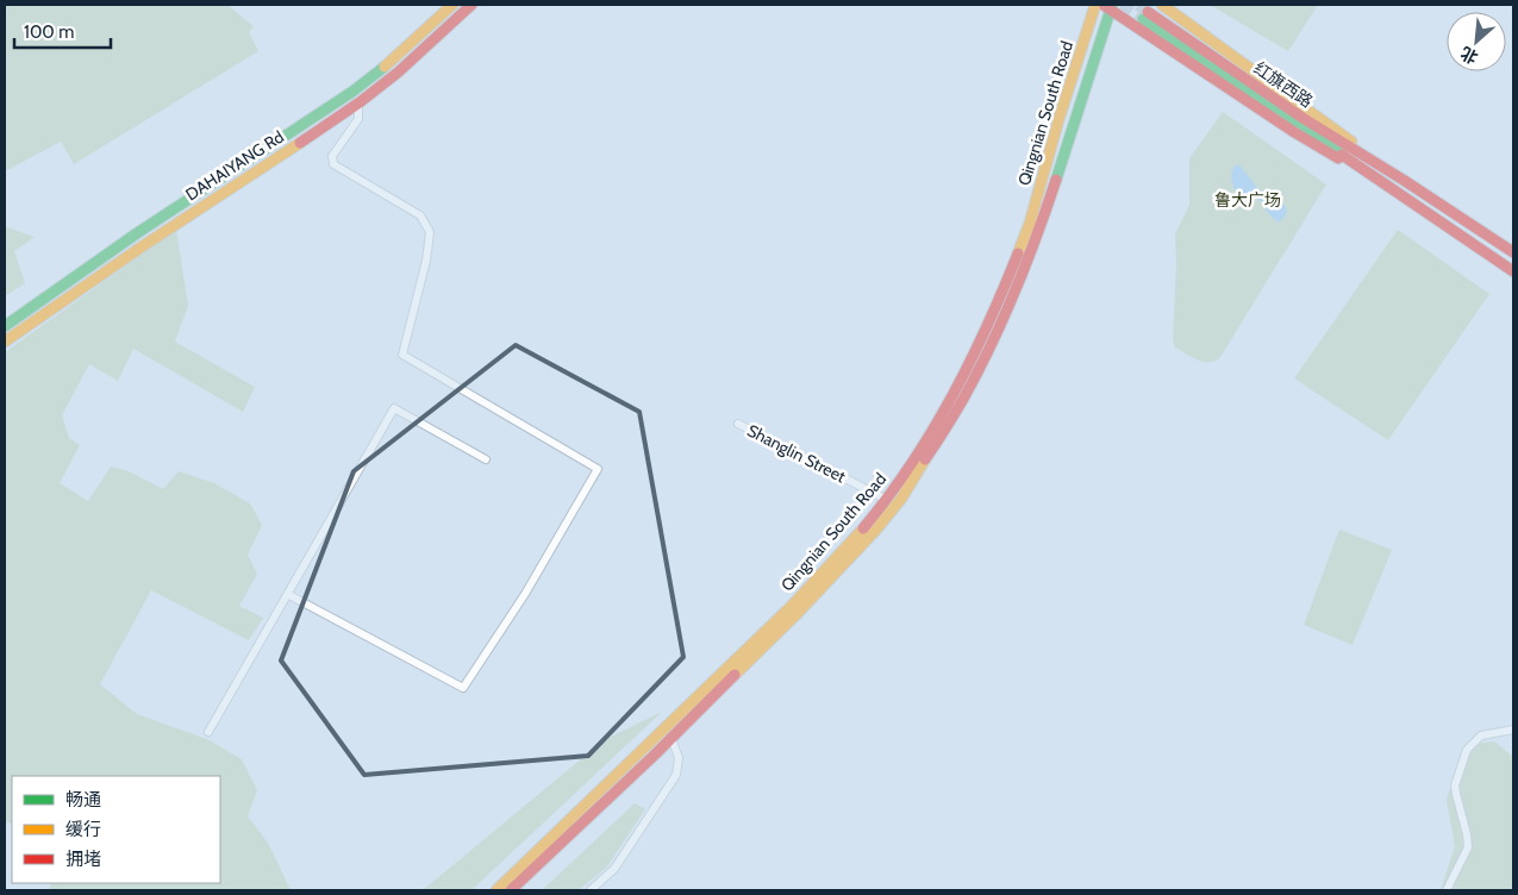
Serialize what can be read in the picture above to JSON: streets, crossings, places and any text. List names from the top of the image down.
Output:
{
  "streets": {
    "main road": ["红旗西路", "Qingnian South Road", "DAHAIYANG Rd"],
    "street": ["Shanglin Street"]
  },
  "crossings": [
    ["Qingnian South Road", "Shanglin Street"]
  ],
  "parks": ["鲁大广场"],
  "legend": ["畅通", "缓行", "拥堵"],
  "scale_bar": "100 m",
  "north": "bottom left"
}
